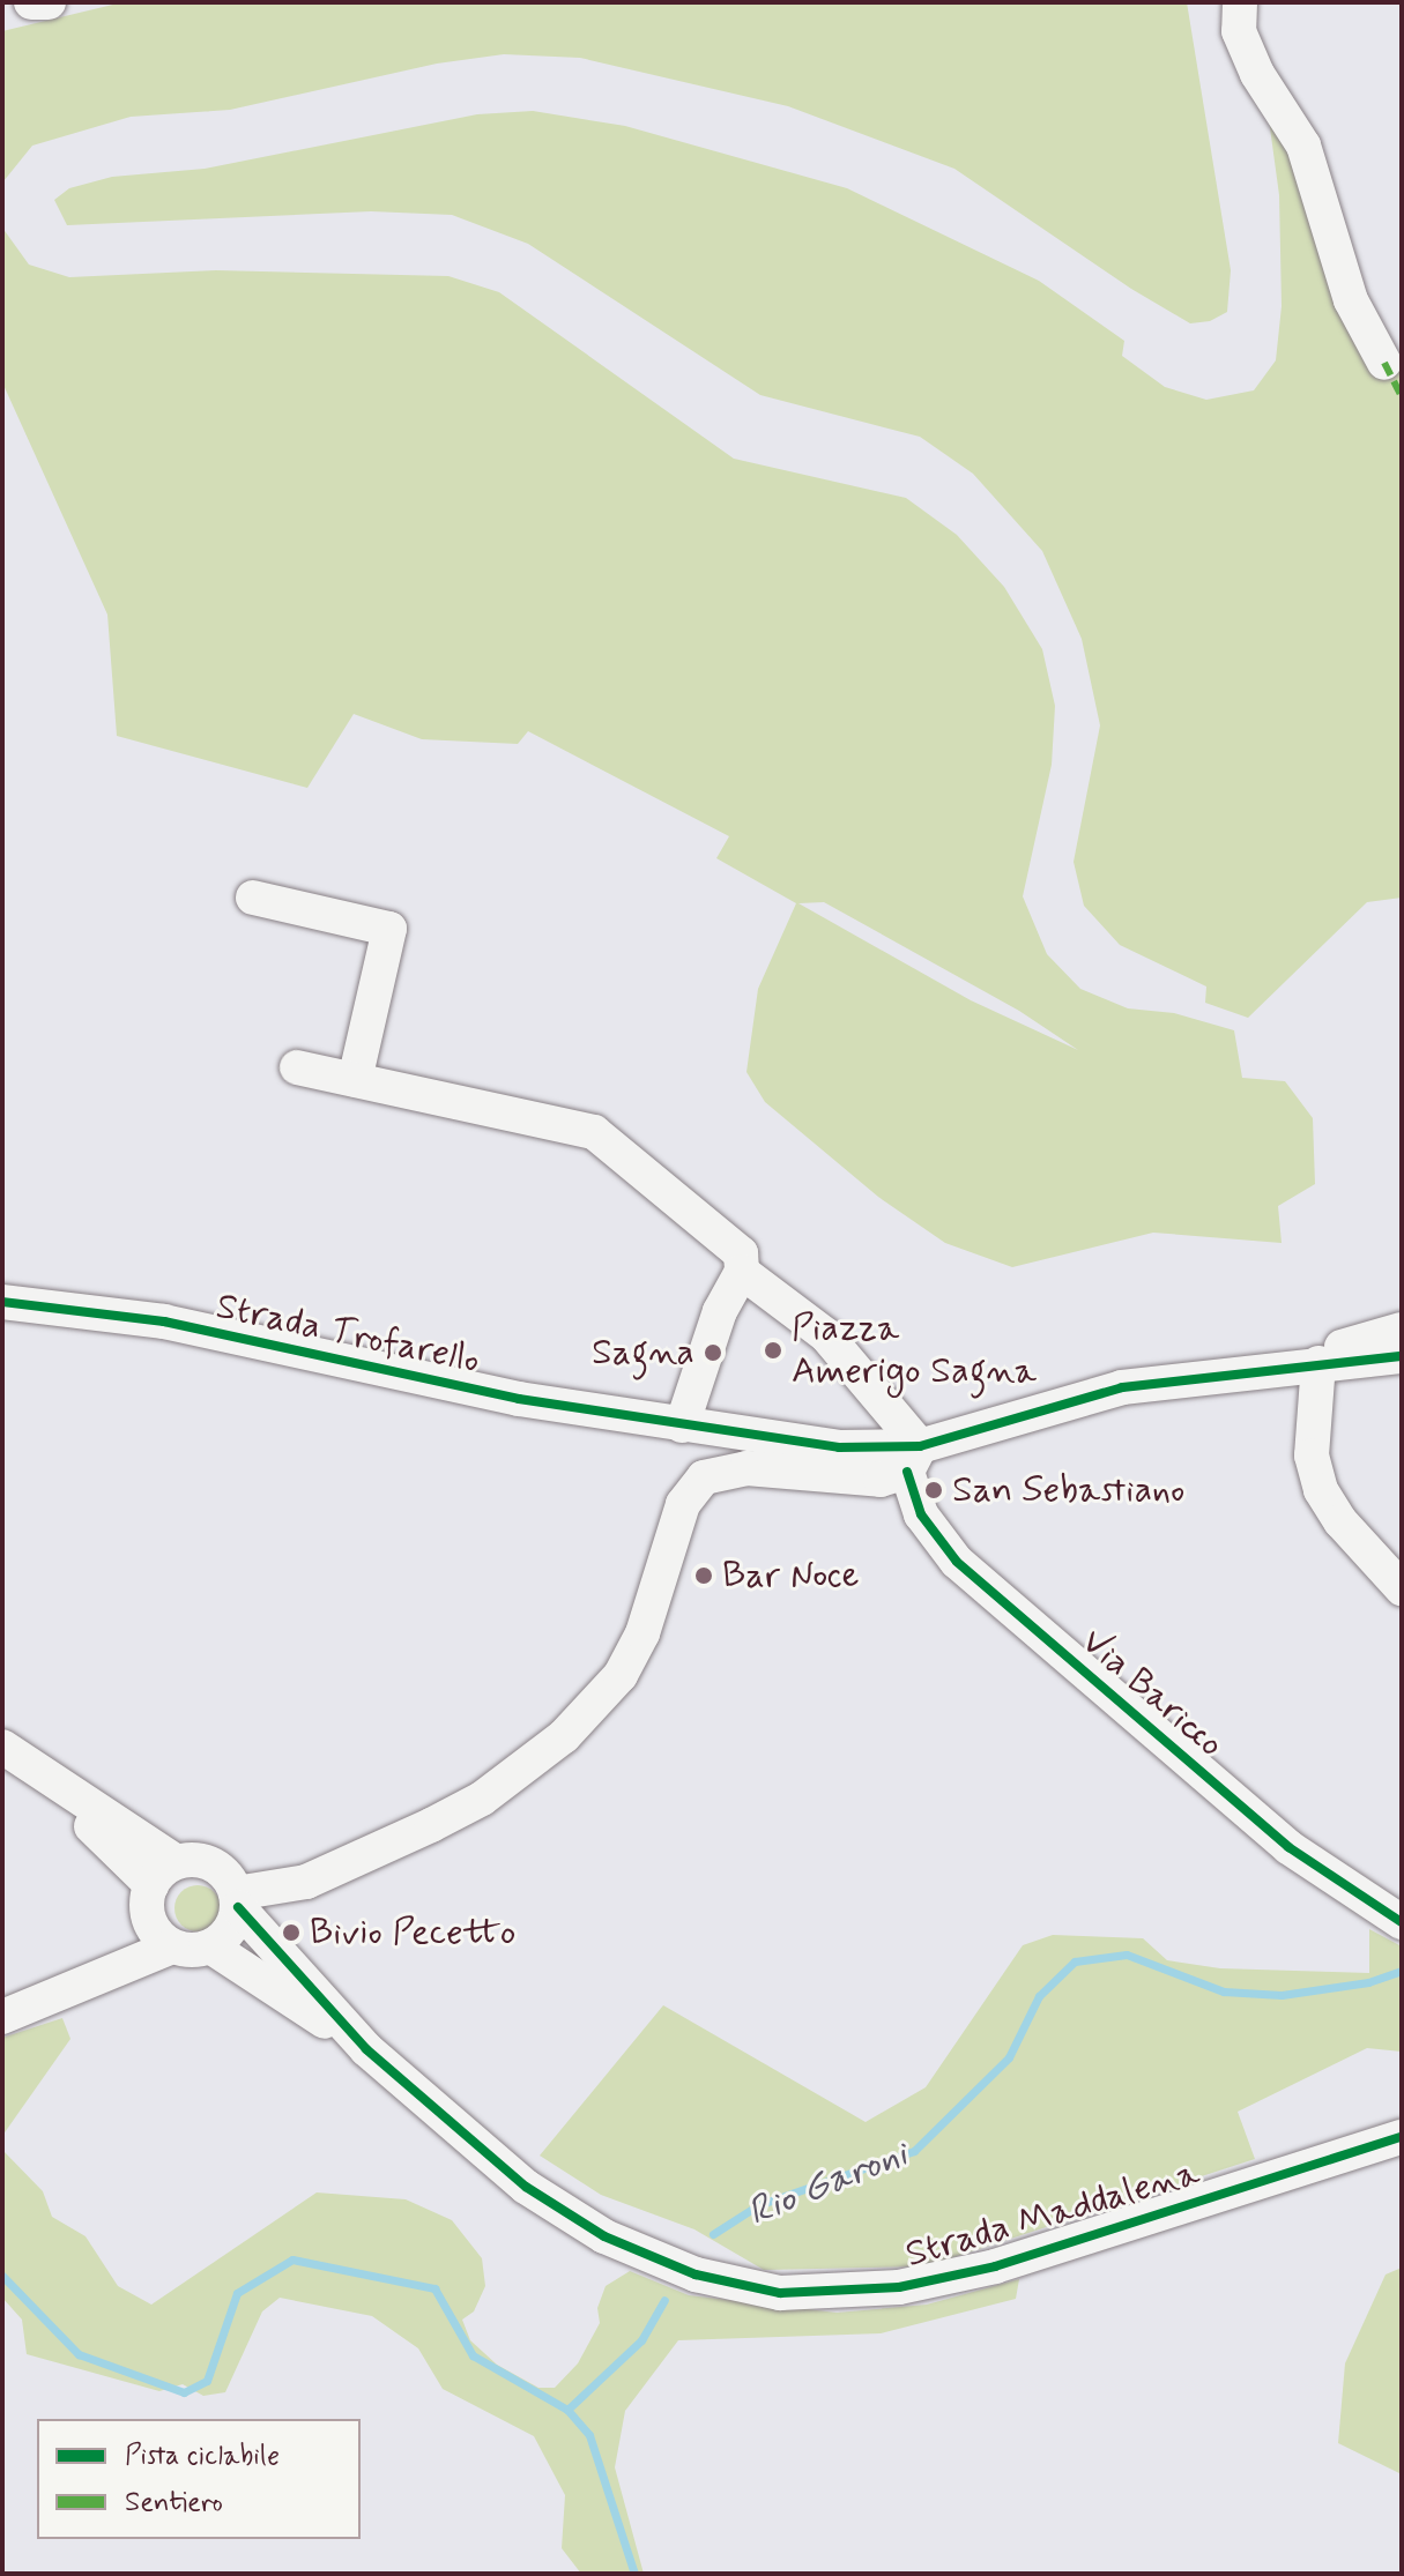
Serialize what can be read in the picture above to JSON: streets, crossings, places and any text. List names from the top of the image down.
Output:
{
  "streets": {
    "street": ["Strada Trofarello", "Via Baricco", "Strada Maddalena"]
  },
  "water": ["Rio Garoni"],
  "places": [
    "Piazza Amerigo Sagna",
    "Sagna",
    "San Sebastiano",
    "Bar Noce",
    "Bivio Pecetto"
  ],
  "legend": ["Pista ciclabile", "Sentiero"]
}
